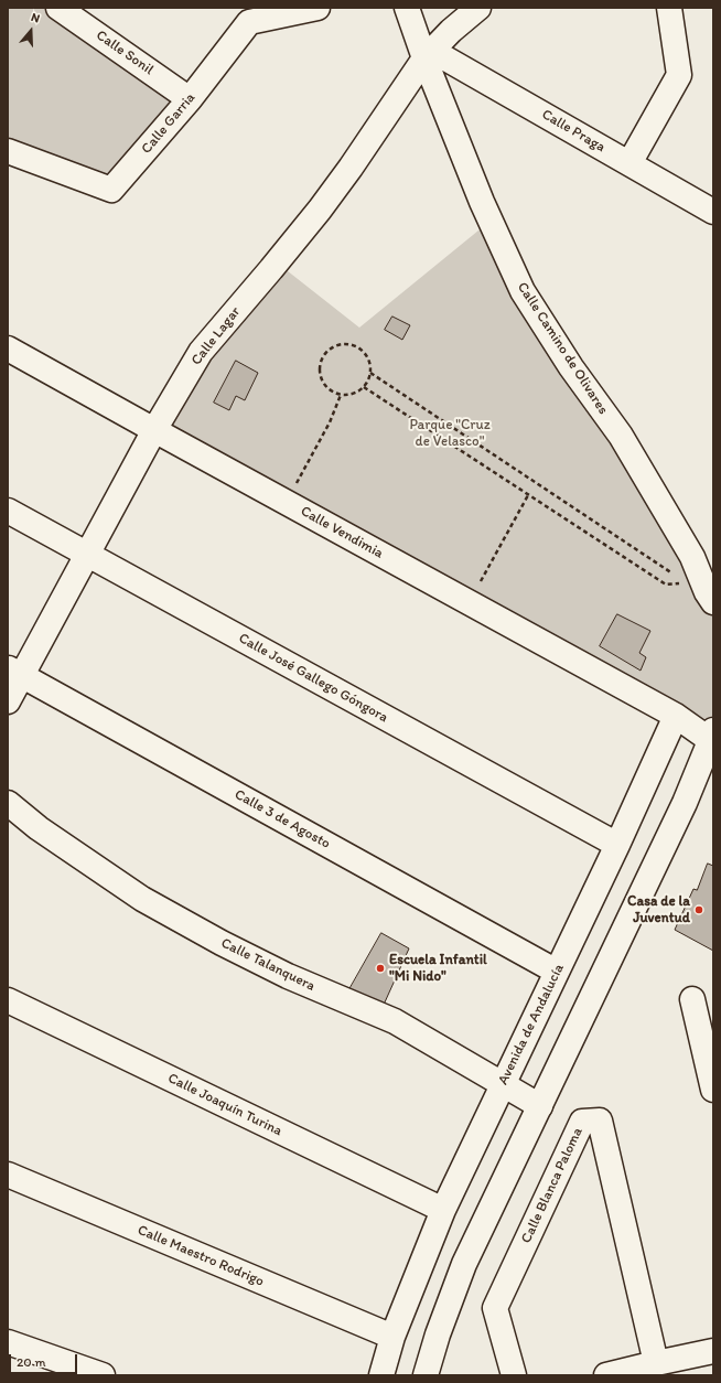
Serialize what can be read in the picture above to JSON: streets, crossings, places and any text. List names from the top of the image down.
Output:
{
  "streets": {
    "street": [
      "Calle Sonil",
      "Calle Garria",
      "Calle Praga",
      "Calle Lagar",
      "Calle Camino de Olivares",
      "Calle Vendimia",
      "Calle José Gallego Góngora",
      "Calle 3 de Agosto",
      "Calle Talanquera",
      "Avenida de Andalucía",
      "Calle Joaquín Turina",
      "Calle Blanca Paloma",
      "Calle Maestro Rodrigo"
    ]
  },
  "crossings": [
    ["Calle Sonil", "Calle Garria"],
    ["Calle Praga", "Calle Lagar"],
    ["Calle Praga", "Calle Camino de Olivares"],
    ["Calle Lagar", "Calle Camino de Olivares"],
    ["Calle Lagar", "Calle Vendimia"],
    ["Calle Lagar", "Calle José Gallego Góngora"],
    ["Calle Lagar", "Calle 3 de Agosto"],
    ["Calle Vendimia", "Avenida de Andalucía"],
    ["Calle José Gallego Góngora", "Avenida de Andalucía"],
    ["Calle 3 de Agosto", "Avenida de Andalucía"],
    ["Calle Talanquera", "Avenida de Andalucía"],
    ["Avenida de Andalucía", "Calle Joaquín Turina"],
    ["Avenida de Andalucía", "Calle Maestro Rodrigo"]
  ],
  "parks": ["Parque \"Cruz de Velasco\""],
  "places": ["Casa de la Juventud", "Escuela Infantil \"Mi Nido\""],
  "scale_bar": "20 m",
  "north": "top"
}
